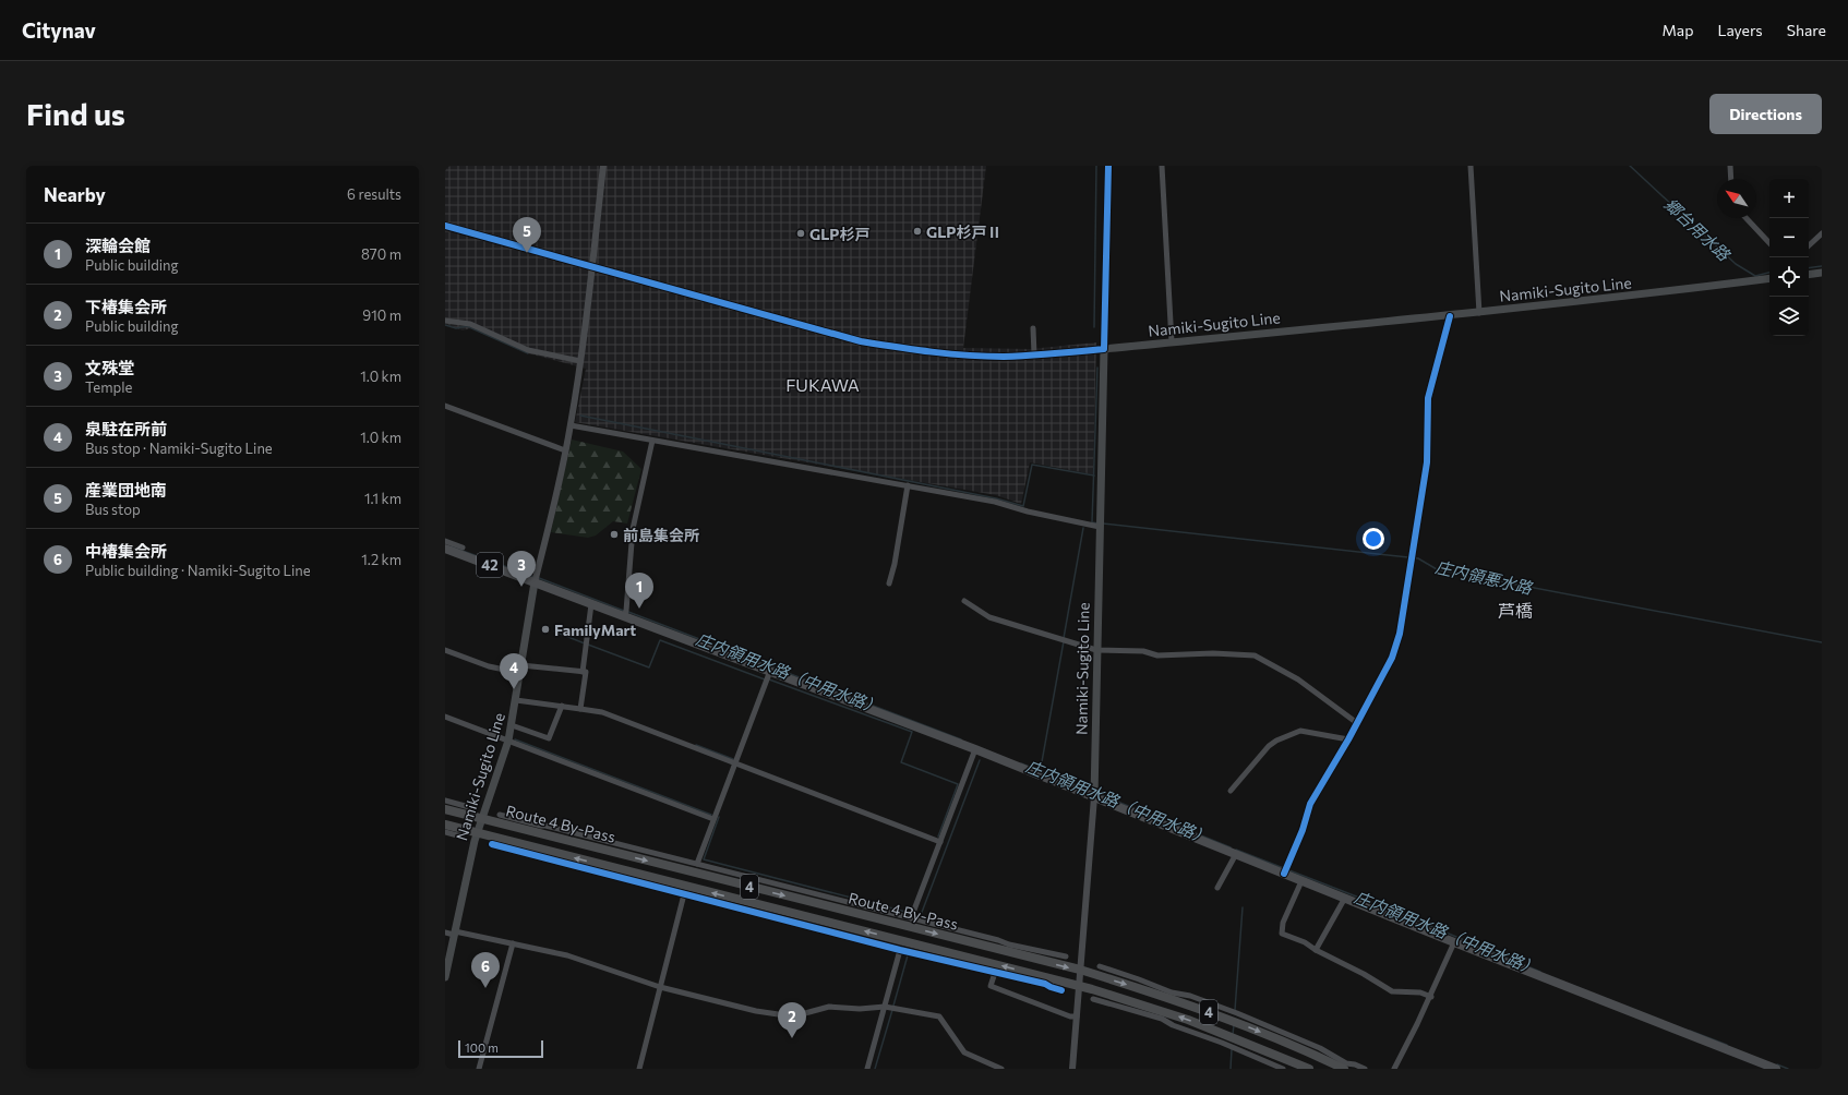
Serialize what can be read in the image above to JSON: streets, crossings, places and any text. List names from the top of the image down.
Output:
{
  "streets": {
    "highway": ["Route 4 By-Pass", "4"],
    "main road": ["Namiki-Sugito Line", "42"]
  },
  "crossings": [
    ["Namiki-Sugito Line", "42"],
    ["Namiki-Sugito Line", "Route 4 By-Pass"]
  ],
  "districts": ["FUKAWA", "芦橋"],
  "water": ["郷台用水路", "庄内領悪水路", "庄内領用水路（中用水路）"],
  "places": [
    "GLP杉戸Ⅱ",
    "GLP杉戸",
    "前島集会所",
    "FamilyMart"
  ],
  "scale_bar": "100 m",
  "north": "top left",
  "page": {
    "header": "Citynav",
    "nav": ["Map", "Layers", "Share"],
    "buttons": "Directions",
    "title": "Find us",
    "heading": ["Nearby", "6 results"],
    "map_buttons": ["+", "−"],
    "pins": [
      "5",
      "3",
      "1",
      "4",
      "6",
      "2"
    ],
    "list": [
      {
        "mark": "1",
        "name": "深輪会館",
        "note": "Public building",
        "value": "870 m"
      },
      {
        "mark": "2",
        "name": "下椿集会所",
        "note": "Public building",
        "value": "910 m"
      },
      {
        "mark": "3",
        "name": "文殊堂",
        "note": "Temple",
        "value": "1.0 km"
      },
      {
        "mark": "4",
        "name": "泉駐在所前",
        "note": "Bus stop · Namiki-Sugito Line",
        "value": "1.0 km"
      },
      {
        "mark": "5",
        "name": "産業団地南",
        "note": "Bus stop",
        "value": "1.1 km"
      },
      {
        "mark": "6",
        "name": "中椿集会所",
        "note": "Public building · Namiki-Sugito Line",
        "value": "1.2 km"
      }
    ],
    "scale": "100 m"
  }
}
